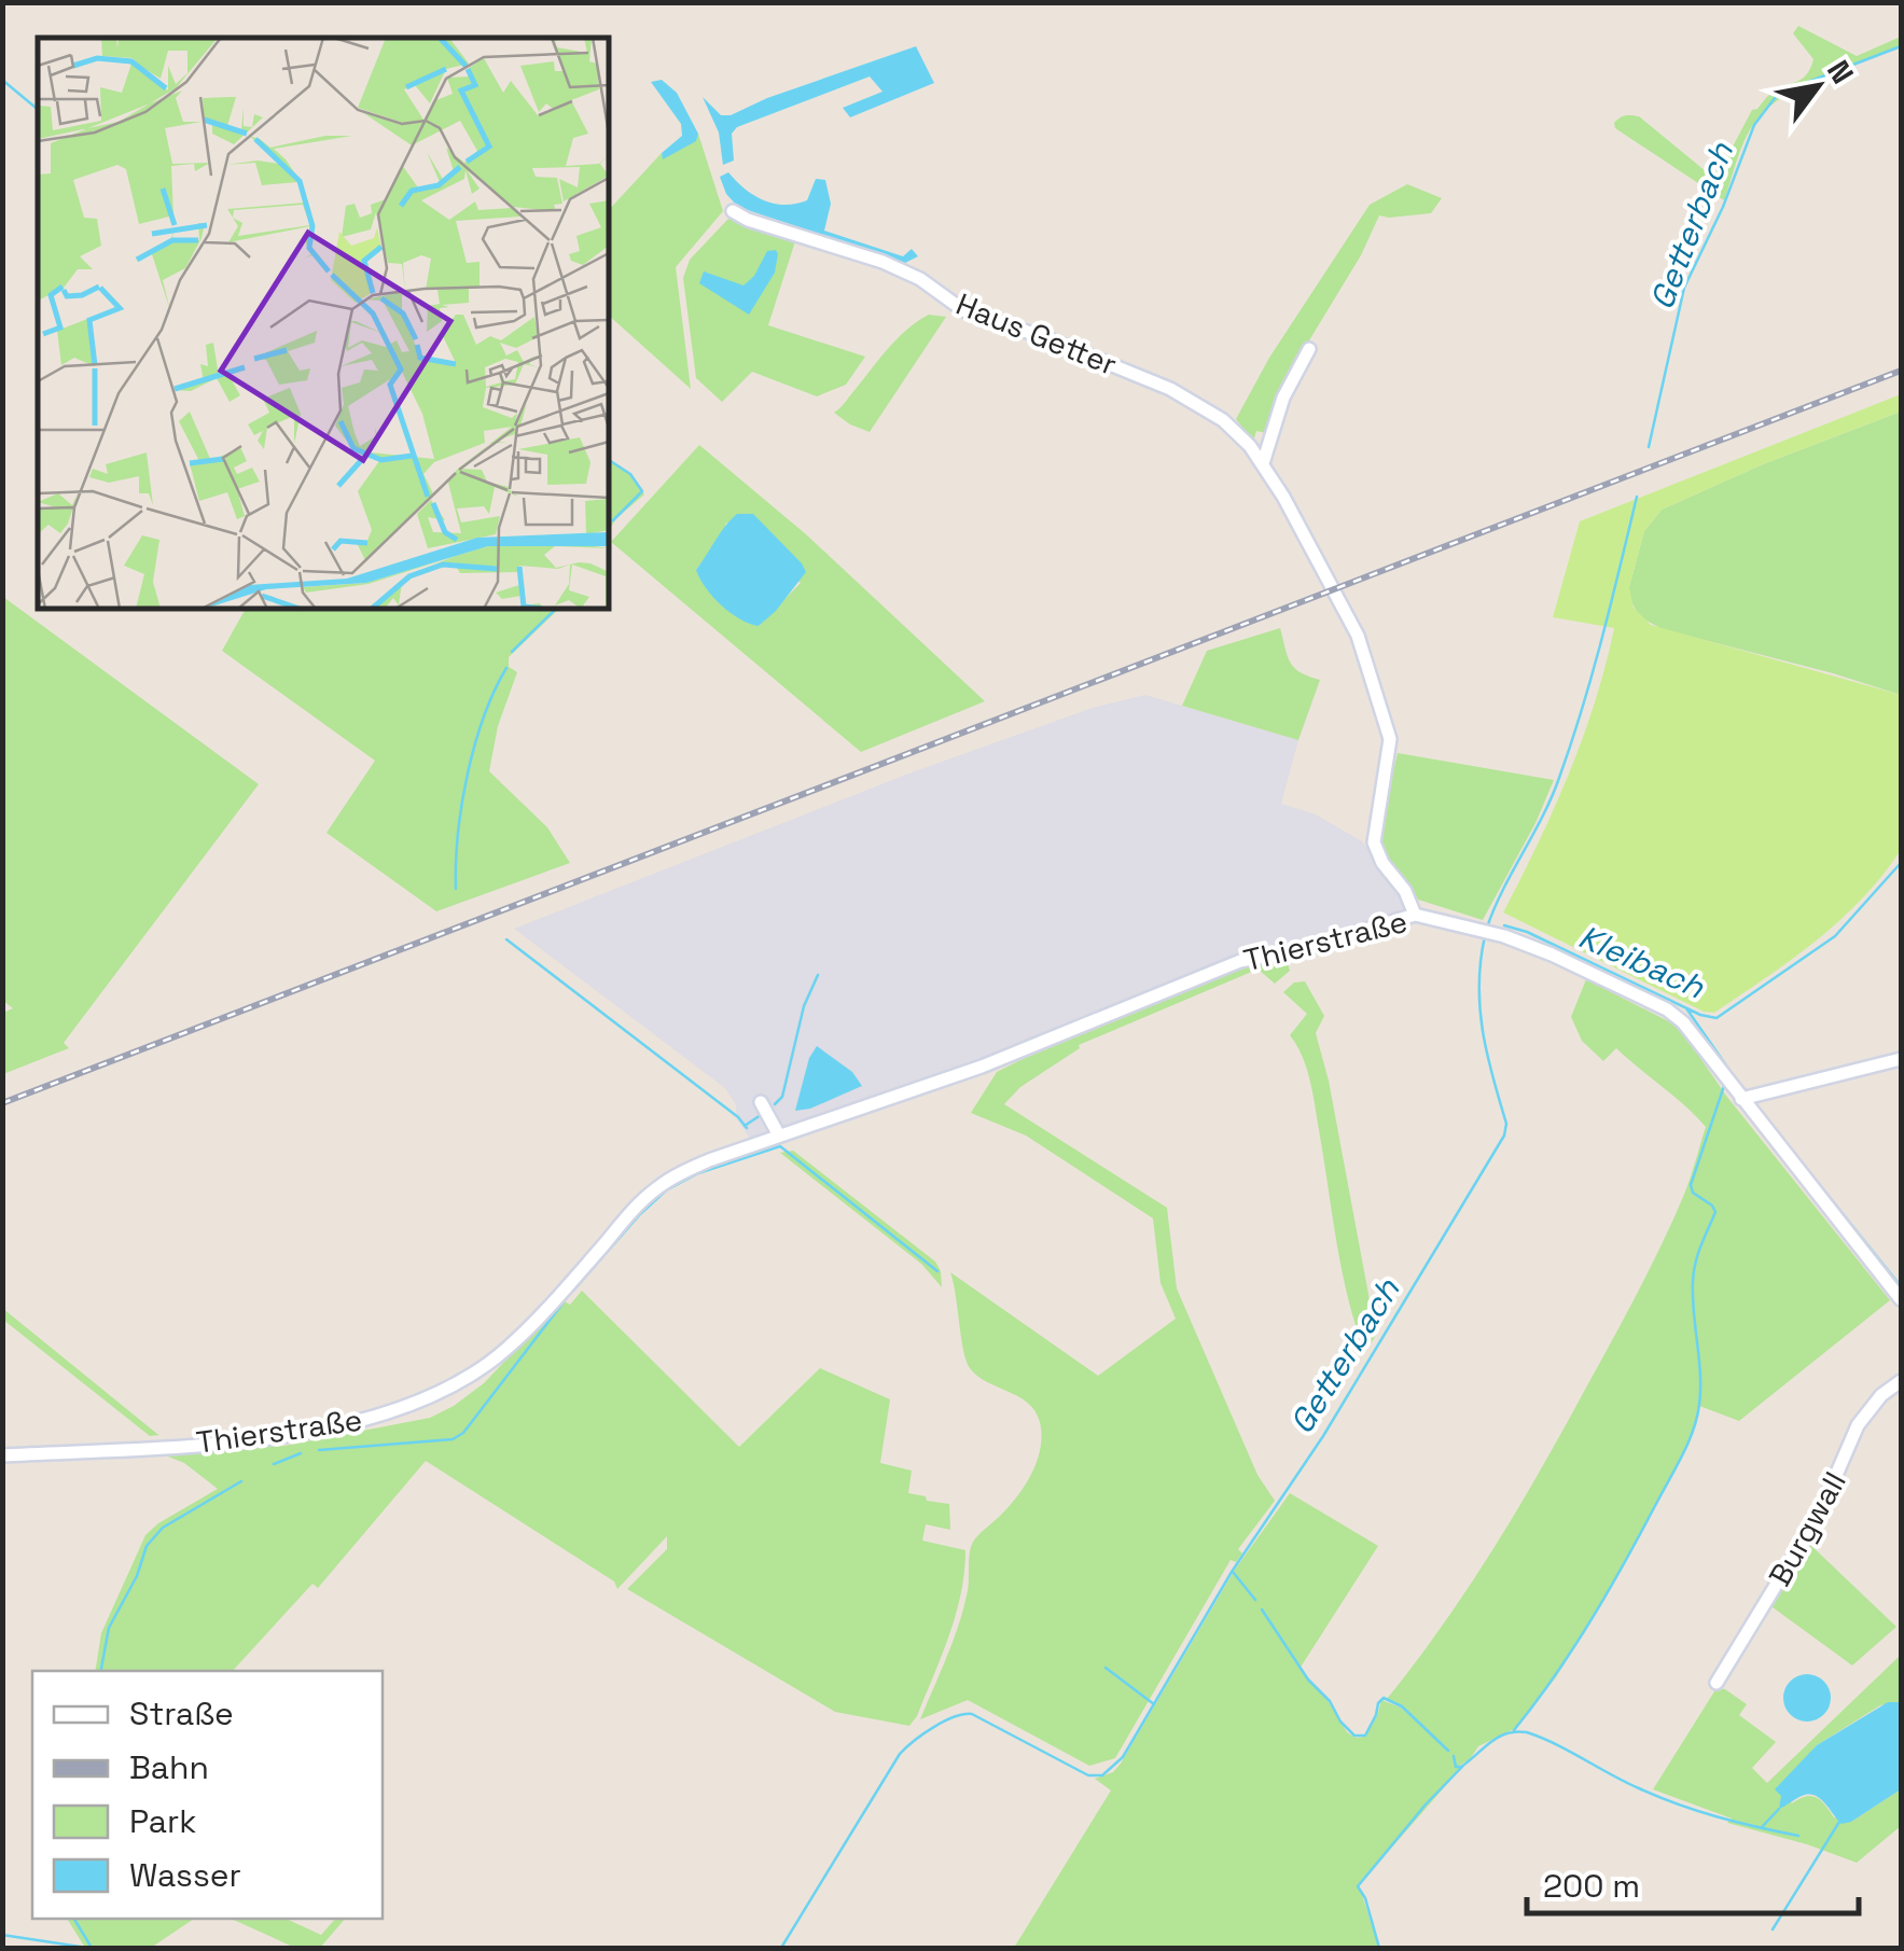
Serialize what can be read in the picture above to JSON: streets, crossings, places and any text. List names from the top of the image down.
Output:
{
  "streets": {
    "street": ["Haus Getter", "Thierstraße", "Burgwall"]
  },
  "crossings": [
    ["Haus Getter", "Thierstraße"]
  ],
  "water": ["Getterbach", "Kleibach"],
  "legend": [
    "Straße",
    "Bahn",
    "Park",
    "Wasser"
  ],
  "scale_bar": "200 m",
  "north": "top right"
}
